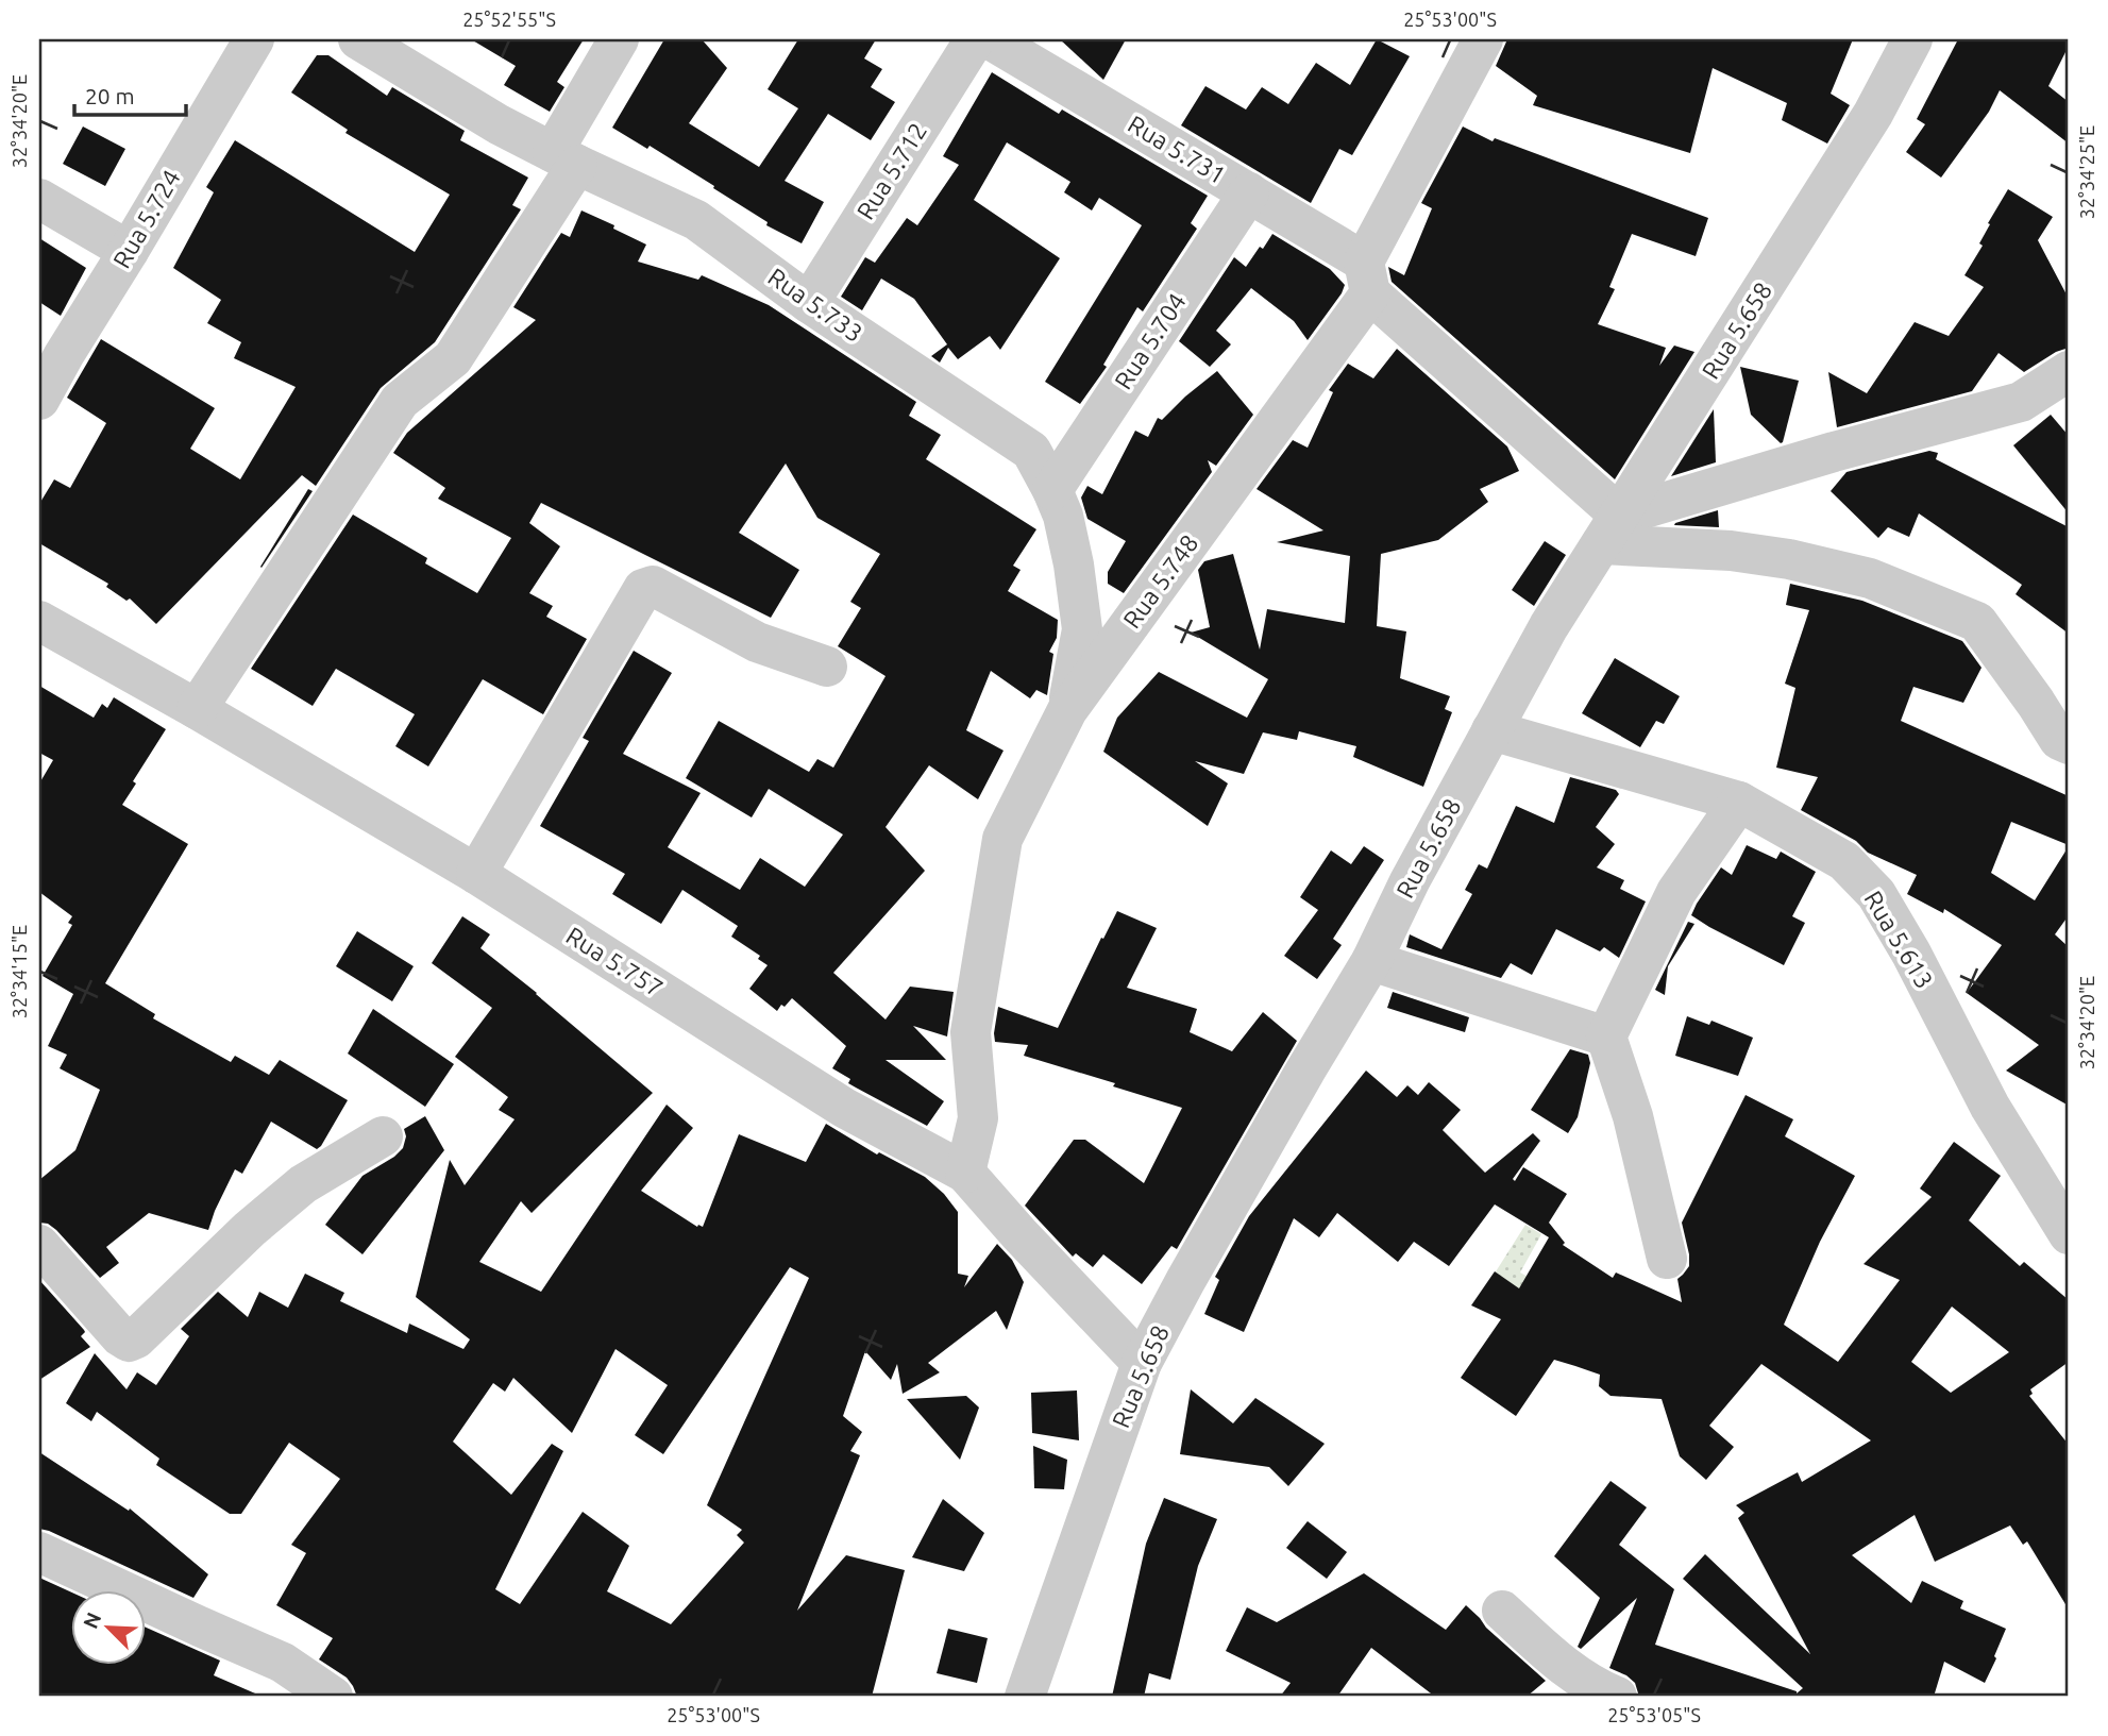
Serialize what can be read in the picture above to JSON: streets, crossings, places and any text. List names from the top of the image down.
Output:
{
  "streets": {
    "street": [
      "Rua 5.731",
      "Rua 5.712",
      "Rua 5.724",
      "Rua 5.733",
      "Rua 5.658",
      "Rua 5.704",
      "Rua 5.748",
      "Rua 5.613",
      "Rua 5.757"
    ]
  },
  "crossings": [
    ["Rua 5.731", "Rua 5.658"],
    ["Rua 5.731", "Rua 5.704"],
    ["Rua 5.731", "Rua 5.748"],
    ["Rua 5.712", "Rua 5.733"],
    ["Rua 5.733", "Rua 5.704"],
    ["Rua 5.733", "Rua 5.748"],
    ["Rua 5.658", "Rua 5.613"],
    ["Rua 5.658", "Rua 5.757"],
    ["Rua 5.748", "Rua 5.757"]
  ],
  "scale_bar": "20 m",
  "north": "top left",
  "coordinates": [
    "25°52'55\"S",
    "25°53'00\"S",
    "32°34'20\"E",
    "32°34'25\"E",
    "32°34'15\"E",
    "25°53'05\"S"
  ]
}
